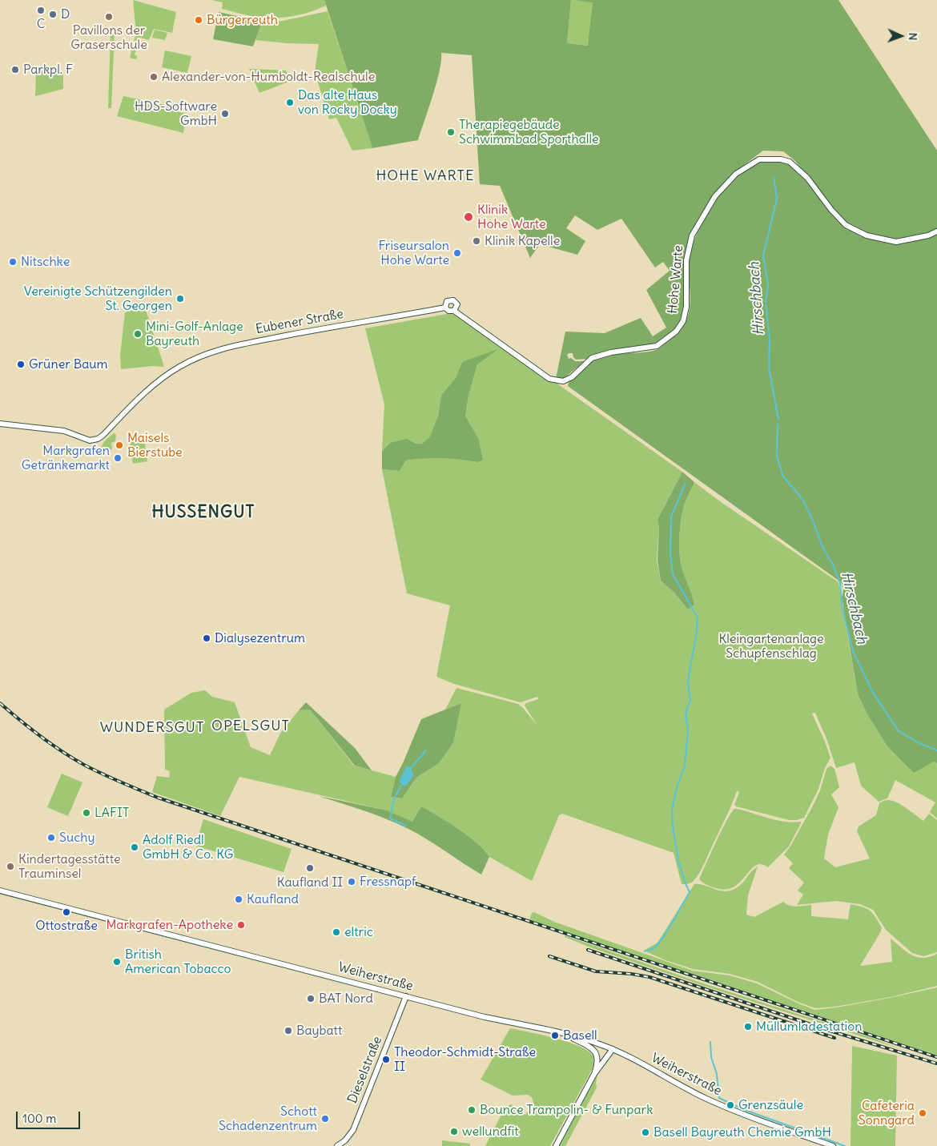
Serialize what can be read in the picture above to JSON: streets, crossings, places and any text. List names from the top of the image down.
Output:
{
  "streets": {
    "street": [
      "Hohe Warte",
      "Eubener Straße",
      "Weiherstraße",
      "Dieselstraße"
    ]
  },
  "crossings": [
    ["Hohe Warte", "Eubener Straße"],
    ["Weiherstraße", "Dieselstraße"]
  ],
  "districts": [
    "HOHE WARTE",
    "HUSSENGUT",
    "OPELSGUT",
    "WUNDERSGUT"
  ],
  "water": ["Hirschbach"],
  "parks": ["Kleingartenanlage Schupfenschlag"],
  "places": [
    "C",
    "D",
    "Pavillons der Graserschule",
    "Bürgerreuth",
    "Parkpl. F",
    "Alexander-von-Humboldt-Realschule",
    "Das alte Haus von Rocky Docky",
    "HDS-Software GmbH",
    "Therapiegebäude Schwimmbad Sporthalle",
    "Klinik Hohe Warte",
    "Klinik Kapelle",
    "Friseursalon Hohe Warte",
    "Nitschke",
    "Vereinigte Schützengilden St. Georgen",
    "Mini-Golf-Anlage Bayreuth",
    "Grüner Baum",
    "Maisels Bierstube",
    "Markgrafen Getränkemarkt",
    "Dialysezentrum",
    "LAFIT",
    "Suchy",
    "Adolf Riedl GmbH & Co. KG",
    "Kindertagesstätte Trauminsel",
    "Kaufland II",
    "Fressnapf",
    "Kaufland",
    "Ottostraße",
    "Markgrafen-Apotheke",
    "eltric",
    "British American Tobacco",
    "BAT Nord",
    "Müllumladestation",
    "Baybatt",
    "Basell",
    "Theodor-Schmidt-Straße II",
    "Grenzsäule",
    "Bounce Trampolin- & Funpark",
    "Cafeteria Sonngard",
    "Schott Schadenzentrum",
    "wellundfit",
    "Basell Bayreuth Chemie GmbH"
  ],
  "scale_bar": "100 m",
  "north": "right"
}
